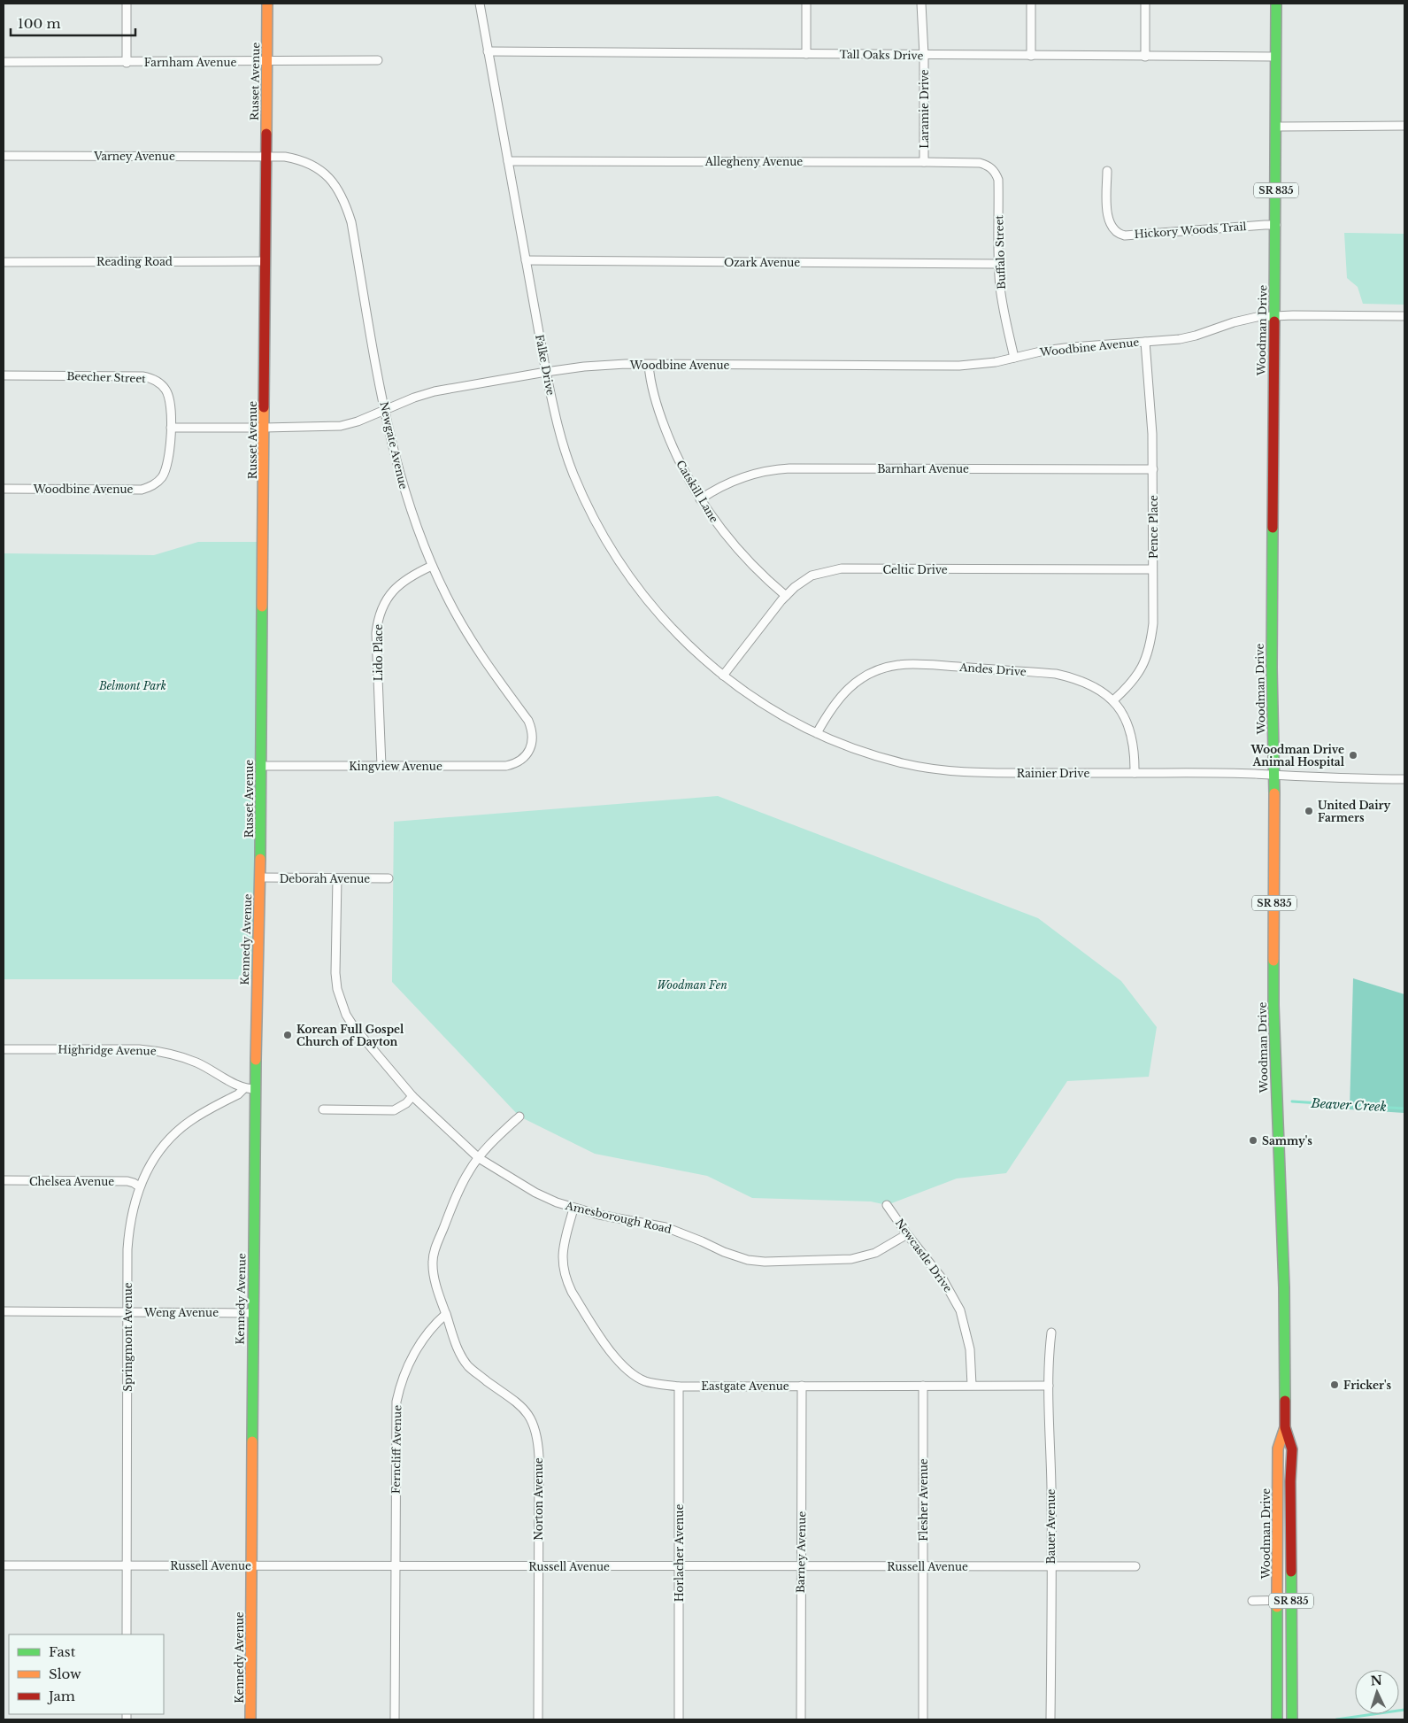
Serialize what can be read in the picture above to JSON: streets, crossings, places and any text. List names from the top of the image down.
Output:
{
  "streets": {
    "main road": [
      "Russet Avenue",
      "SR 835",
      "Woodman Drive",
      "Kennedy Avenue"
    ],
    "street": [
      "Tall Oaks Drive",
      "Farnham Avenue",
      "Laramie Drive",
      "Varney Avenue",
      "Allegheny Avenue",
      "Hickory Woods Trail",
      "Buffalo Street",
      "Reading Road",
      "Ozark Avenue",
      "Woodbine Avenue",
      "Falke Drive",
      "Beecher Street",
      "Newgate Avenue",
      "Barnhart Avenue",
      "Catskill Lane",
      "Pence Place",
      "Celtic Drive",
      "Lido Place",
      "Andes Drive",
      "Kingview Avenue",
      "Rainier Drive",
      "Deborah Avenue",
      "Highridge Avenue",
      "Chelsea Avenue",
      "Amesborough Road",
      "Newcastle Drive",
      "Weng Avenue",
      "Springmont Avenue",
      "Eastgate Avenue",
      "Ferncliff Avenue",
      "Norton Avenue",
      "Flesher Avenue",
      "Bauer Avenue",
      "Barney Avenue",
      "Horlacher Avenue",
      "Russell Avenue"
    ]
  },
  "crossings": [
    ["Tall Oaks Drive", "Laramie Drive"],
    ["Tall Oaks Drive", "Woodman Drive"],
    ["Tall Oaks Drive", "Falke Drive"],
    ["Farnham Avenue", "Russet Avenue"],
    ["Russet Avenue", "Varney Avenue"],
    ["Russet Avenue", "Reading Road"],
    ["Russet Avenue", "Woodbine Avenue"],
    ["Russet Avenue", "Newgate Avenue"],
    ["Russet Avenue", "Kingview Avenue"],
    ["Russet Avenue", "Deborah Avenue"],
    ["Russet Avenue", "Kennedy Avenue"],
    ["Laramie Drive", "Allegheny Avenue"],
    ["Varney Avenue", "Newgate Avenue"],
    ["Allegheny Avenue", "Buffalo Street"],
    ["Allegheny Avenue", "Falke Drive"],
    ["Hickory Woods Trail", "Woodman Drive"],
    ["Buffalo Street", "Ozark Avenue"],
    ["Buffalo Street", "Woodbine Avenue"],
    ["Ozark Avenue", "Falke Drive"],
    ["Woodman Drive", "Woodbine Avenue"],
    ["Woodman Drive", "Rainier Drive"],
    ["Woodbine Avenue", "Falke Drive"],
    ["Woodbine Avenue", "Beecher Street"],
    ["Woodbine Avenue", "Newgate Avenue"],
    ["Woodbine Avenue", "Catskill Lane"],
    ["Woodbine Avenue", "Pence Place"],
    ["Falke Drive", "Celtic Drive"],
    ["Falke Drive", "Rainier Drive"],
    ["Newgate Avenue", "Lido Place"],
    ["Newgate Avenue", "Kingview Avenue"],
    ["Barnhart Avenue", "Catskill Lane"],
    ["Barnhart Avenue", "Pence Place"],
    ["Catskill Lane", "Celtic Drive"],
    ["Pence Place", "Celtic Drive"],
    ["Pence Place", "Andes Drive"],
    ["Celtic Drive", "Rainier Drive"],
    ["Lido Place", "Kingview Avenue"],
    ["Andes Drive", "Rainier Drive"],
    ["Deborah Avenue", "Kennedy Avenue"],
    ["Deborah Avenue", "Amesborough Road"],
    ["Kennedy Avenue", "Highridge Avenue"],
    ["Kennedy Avenue", "Weng Avenue"],
    ["Kennedy Avenue", "Russell Avenue"],
    ["Highridge Avenue", "Springmont Avenue"],
    ["Chelsea Avenue", "Springmont Avenue"],
    ["Amesborough Road", "Newcastle Drive"],
    ["Amesborough Road", "Eastgate Avenue"],
    ["Newcastle Drive", "Eastgate Avenue"],
    ["Weng Avenue", "Springmont Avenue"],
    ["Springmont Avenue", "Russell Avenue"],
    ["Eastgate Avenue", "Flesher Avenue"],
    ["Eastgate Avenue", "Bauer Avenue"],
    ["Eastgate Avenue", "Barney Avenue"],
    ["Eastgate Avenue", "Horlacher Avenue"],
    ["Ferncliff Avenue", "Norton Avenue"],
    ["Ferncliff Avenue", "Russell Avenue"],
    ["Norton Avenue", "Russell Avenue"],
    ["Flesher Avenue", "Russell Avenue"],
    ["Bauer Avenue", "Russell Avenue"],
    ["Barney Avenue", "Russell Avenue"],
    ["Horlacher Avenue", "Russell Avenue"]
  ],
  "water": ["Beaver Creek"],
  "parks": ["Belmont Park", "Woodman Fen"],
  "places": [
    "Woodman Drive Animal Hospital",
    "United Dairy Farmers",
    "Korean Full Gospel Church of Dayton",
    "Sammy's",
    "Fricker's"
  ],
  "legend": ["Fast", "Slow", "Jam"],
  "scale_bar": "100 m",
  "north": "top"
}
